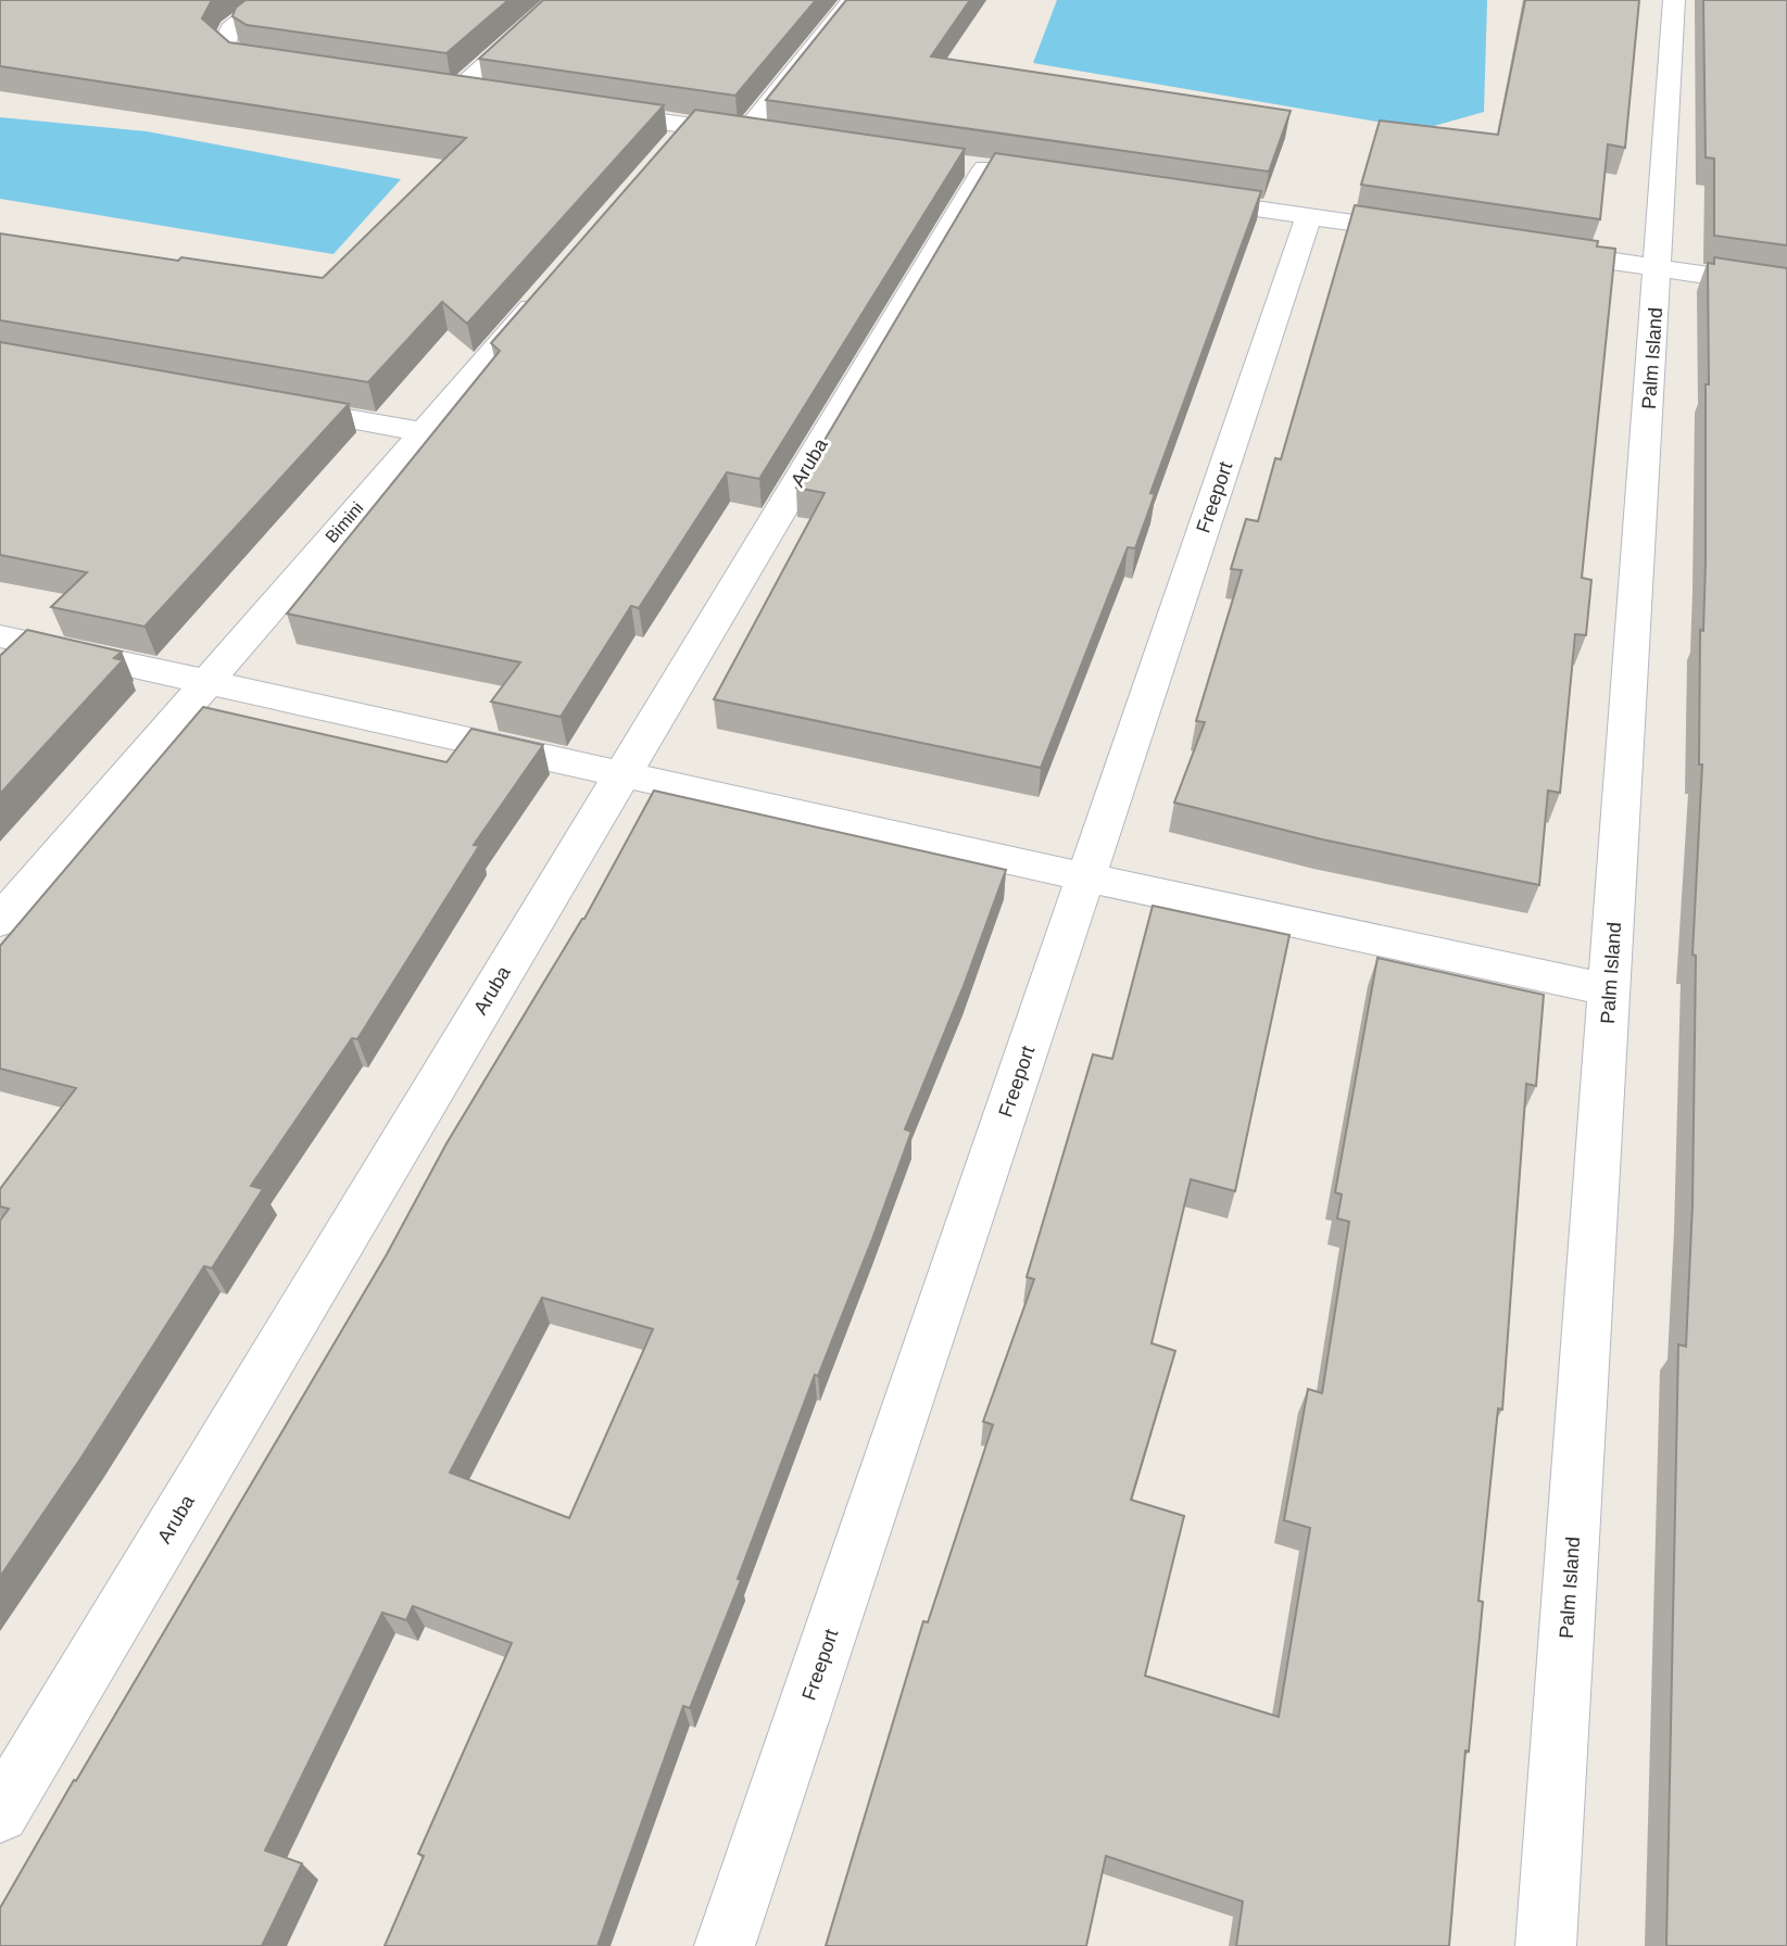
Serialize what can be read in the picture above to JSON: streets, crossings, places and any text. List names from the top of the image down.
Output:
{
  "streets": {
    "street": [
      "Palm Island",
      "Aruba",
      "Freeport",
      "Bimini"
    ]
  }
}
